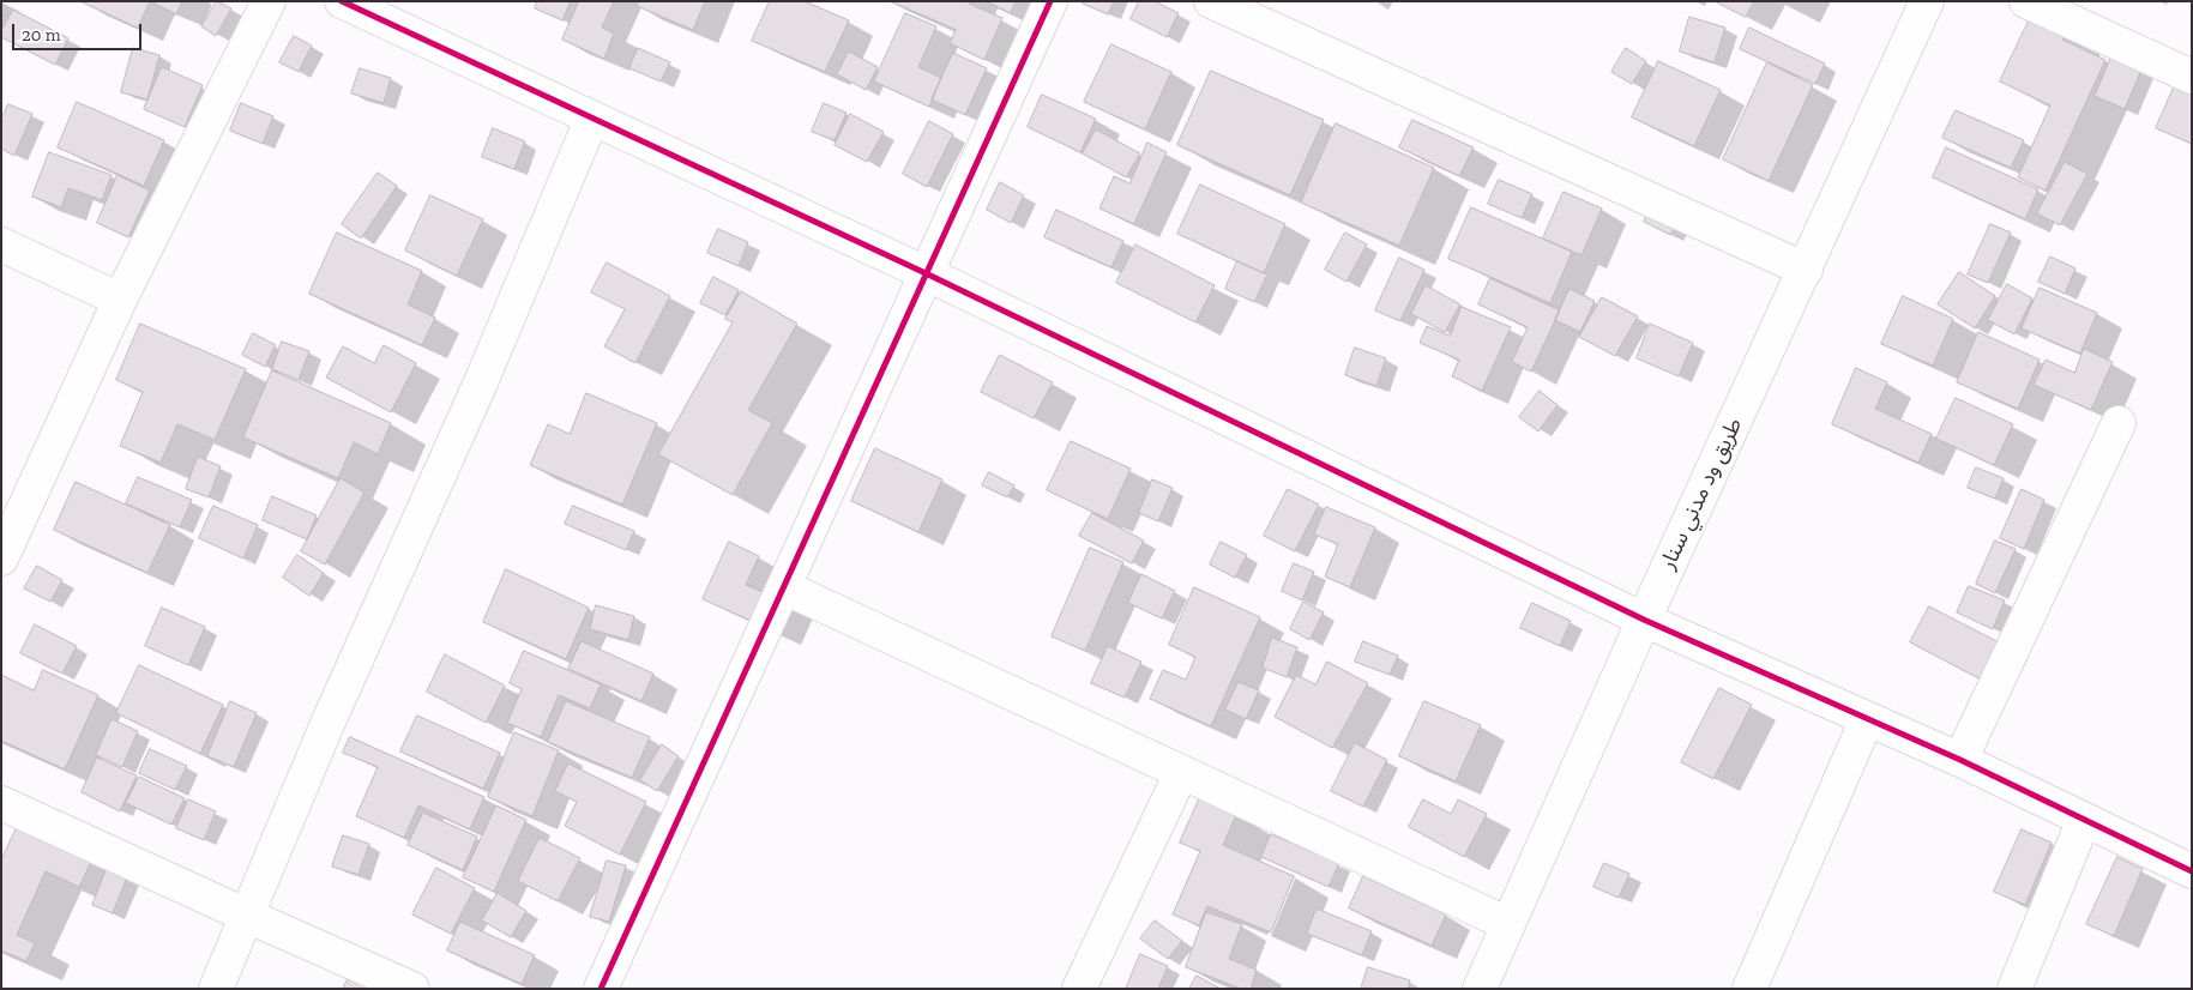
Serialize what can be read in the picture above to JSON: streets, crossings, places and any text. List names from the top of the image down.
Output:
{
  "streets": {
    "street": ["طريق ود مدني سنار"]
  },
  "scale_bar": "20 m"
}
